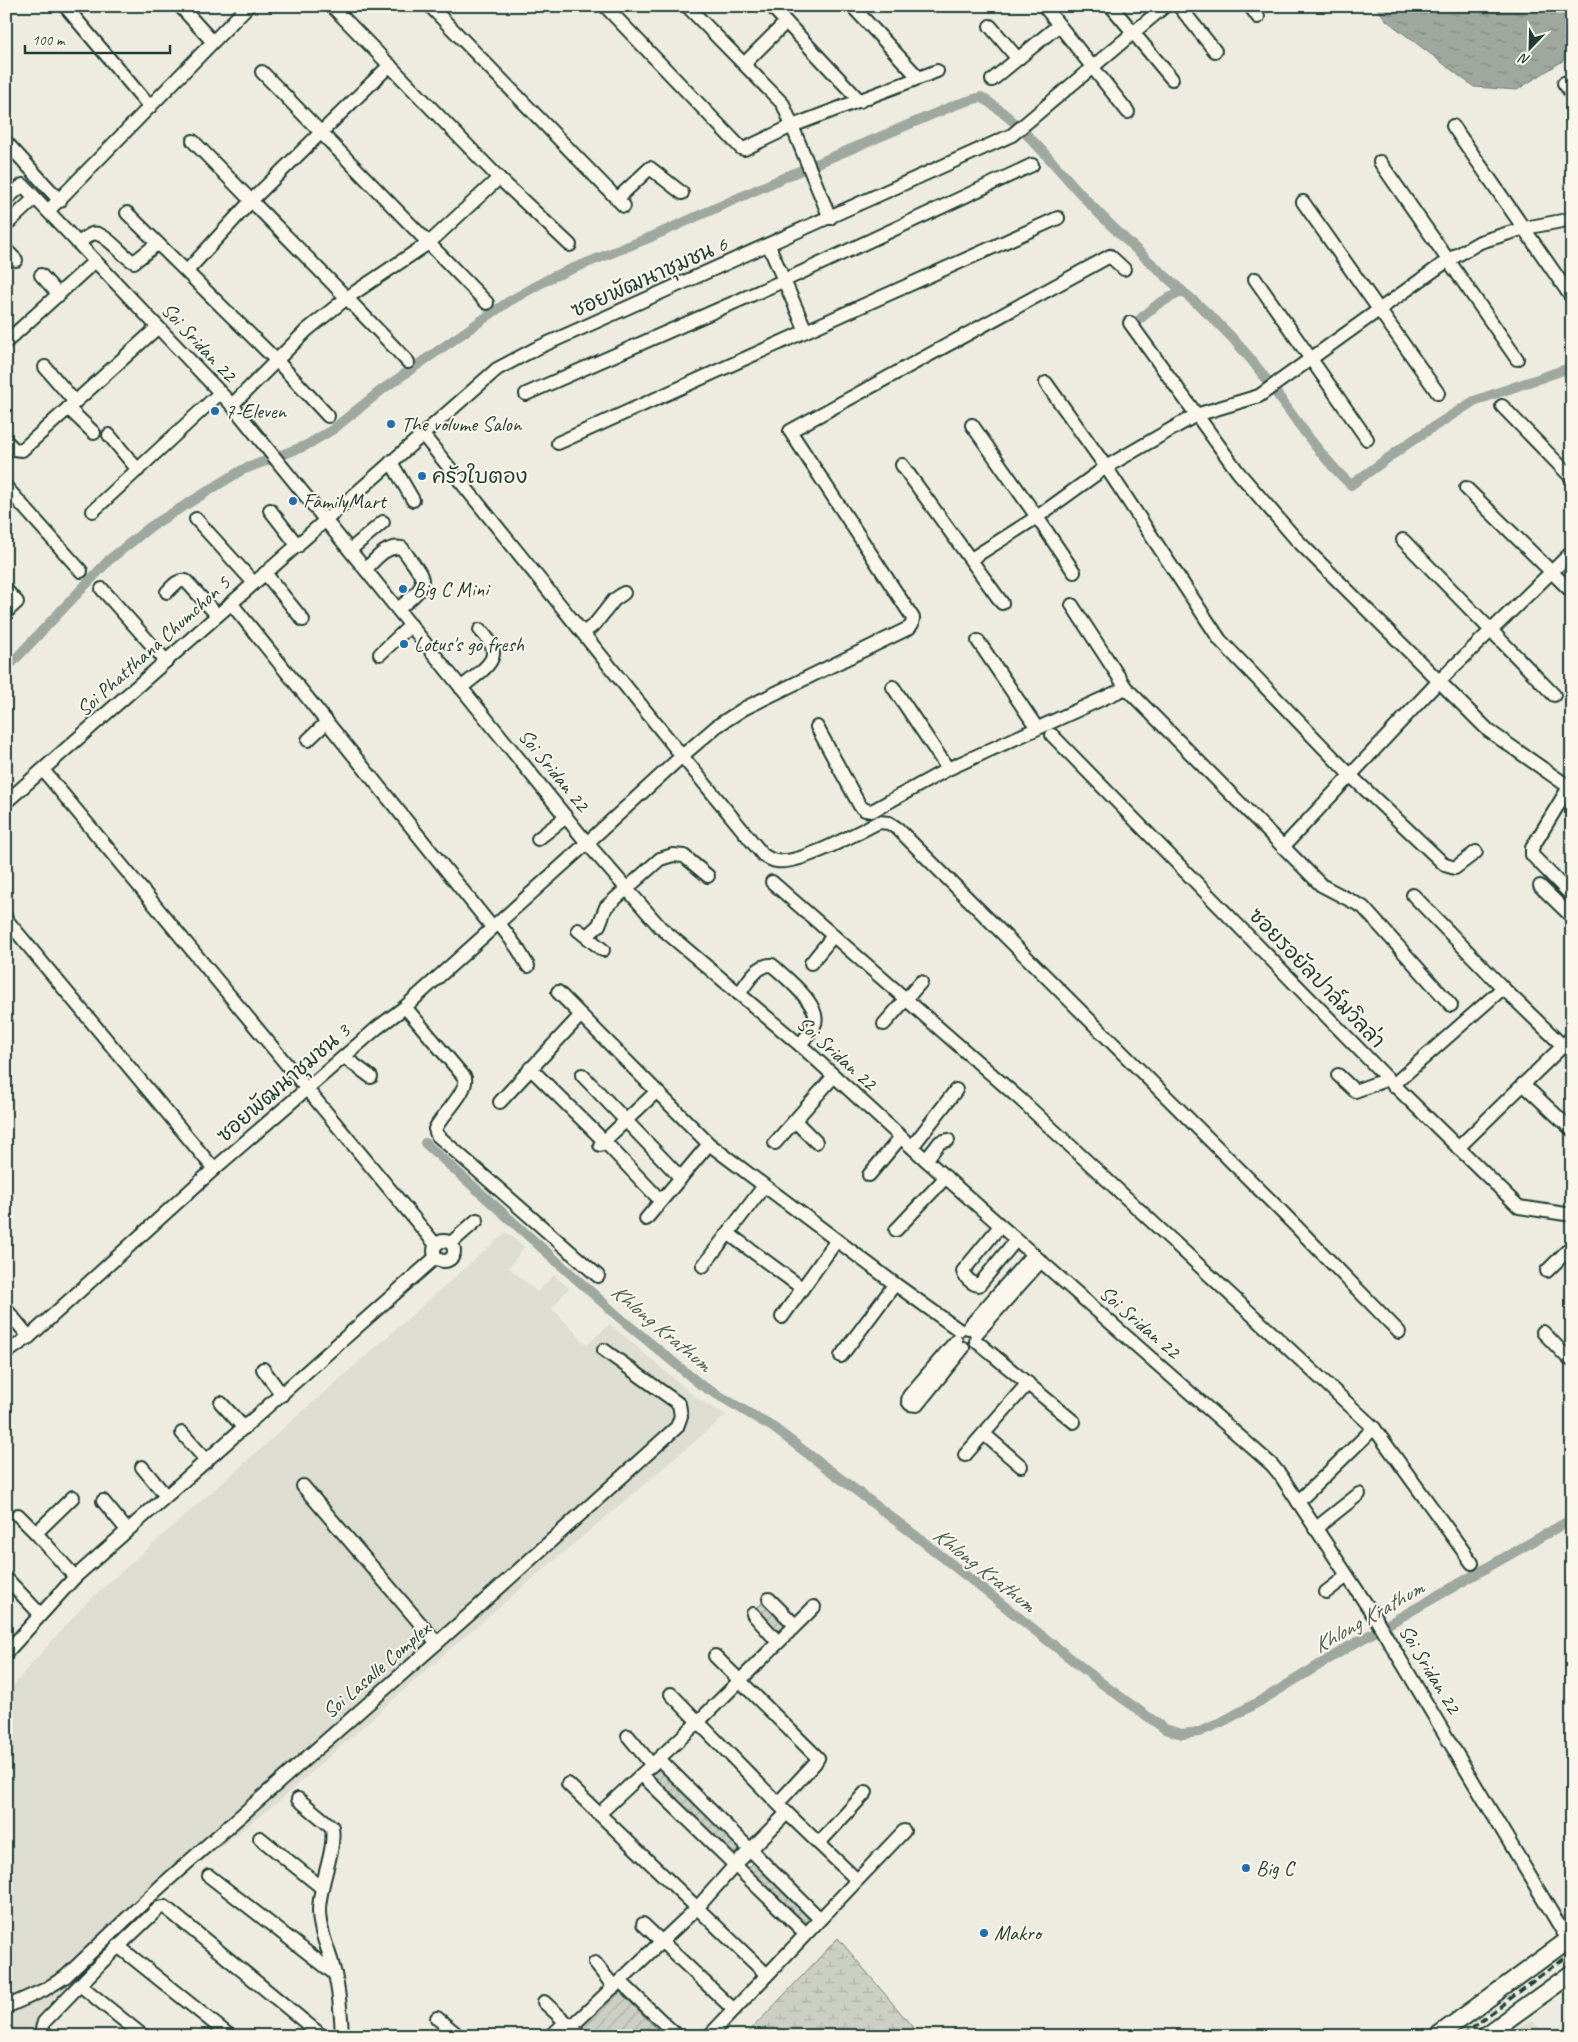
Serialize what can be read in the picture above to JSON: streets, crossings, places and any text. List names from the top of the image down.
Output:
{
  "streets": {
    "street": [
      "ซอยพัฒนาชุมชน 6",
      "Soi Sridan 22",
      "Soi Phatthana Chumchon 5",
      "ซอยรอยัลปาล์มวิลล่า",
      "ซอยพัฒนาชุมชน 3",
      "Soi Lasalle Complex"
    ]
  },
  "crossings": [
    ["ซอยพัฒนาชุมชน 6", "Soi Sridan 22"],
    ["ซอยพัฒนาชุมชน 6", "Soi Phatthana Chumchon 5"],
    ["Soi Sridan 22", "Soi Phatthana Chumchon 5"],
    ["Soi Sridan 22", "ซอยพัฒนาชุมชน 3"]
  ],
  "water": ["Khlong Krathum"],
  "places": [
    "7-Eleven",
    "The volume Salon",
    "ครัวใบตอง",
    "FamilyMart",
    "Big C Mini",
    "Lotus's go fresh",
    "Big C",
    "Makro"
  ],
  "scale_bar": "100 m",
  "north": "bottom left"
}
